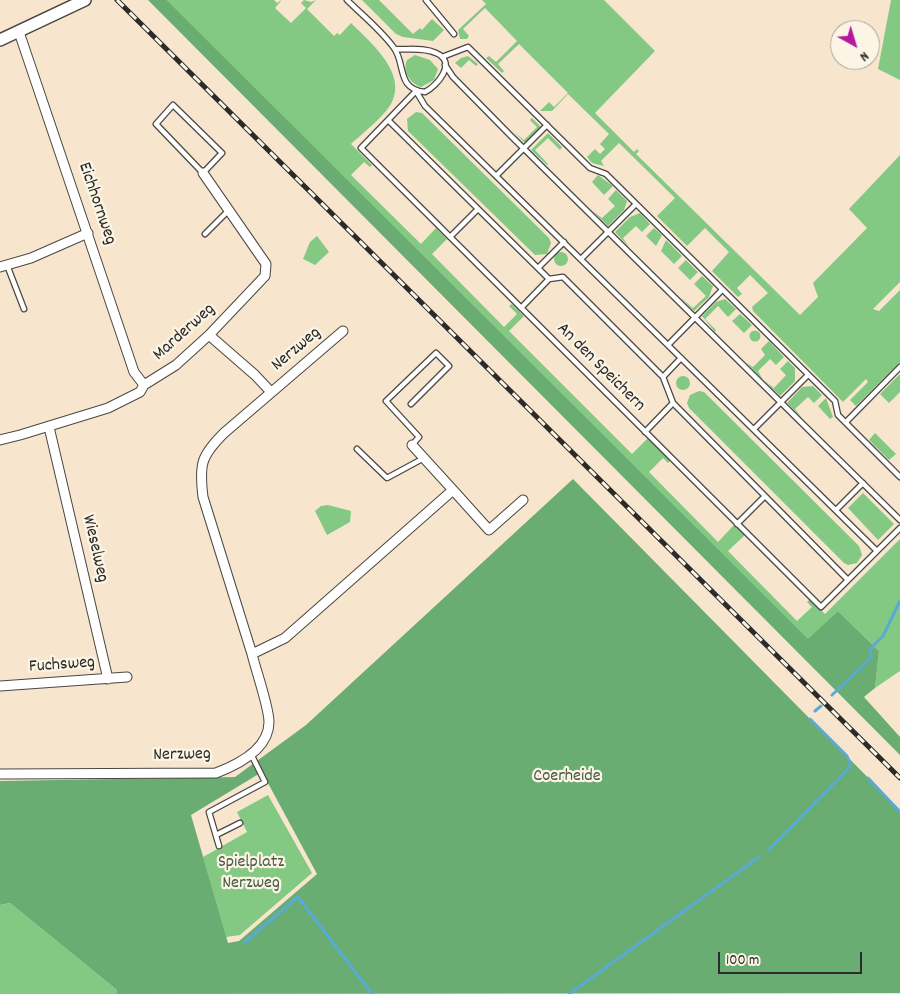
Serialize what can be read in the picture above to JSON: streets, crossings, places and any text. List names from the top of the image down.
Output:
{
  "streets": {
    "street": [
      "Eichhornweg",
      "Marderweg",
      "Nerzweg",
      "Wieselweg",
      "Fuchsweg"
    ],
    "lane": ["An den Speichern"]
  },
  "crossings": [
    ["Eichhornweg", "Marderweg"],
    ["Marderweg", "Nerzweg"],
    ["Marderweg", "Wieselweg"],
    ["Wieselweg", "Fuchsweg"]
  ],
  "parks": ["Coerheide", "Spielplatz Nerzweg"],
  "scale_bar": "100 m",
  "north": "bottom right"
}
